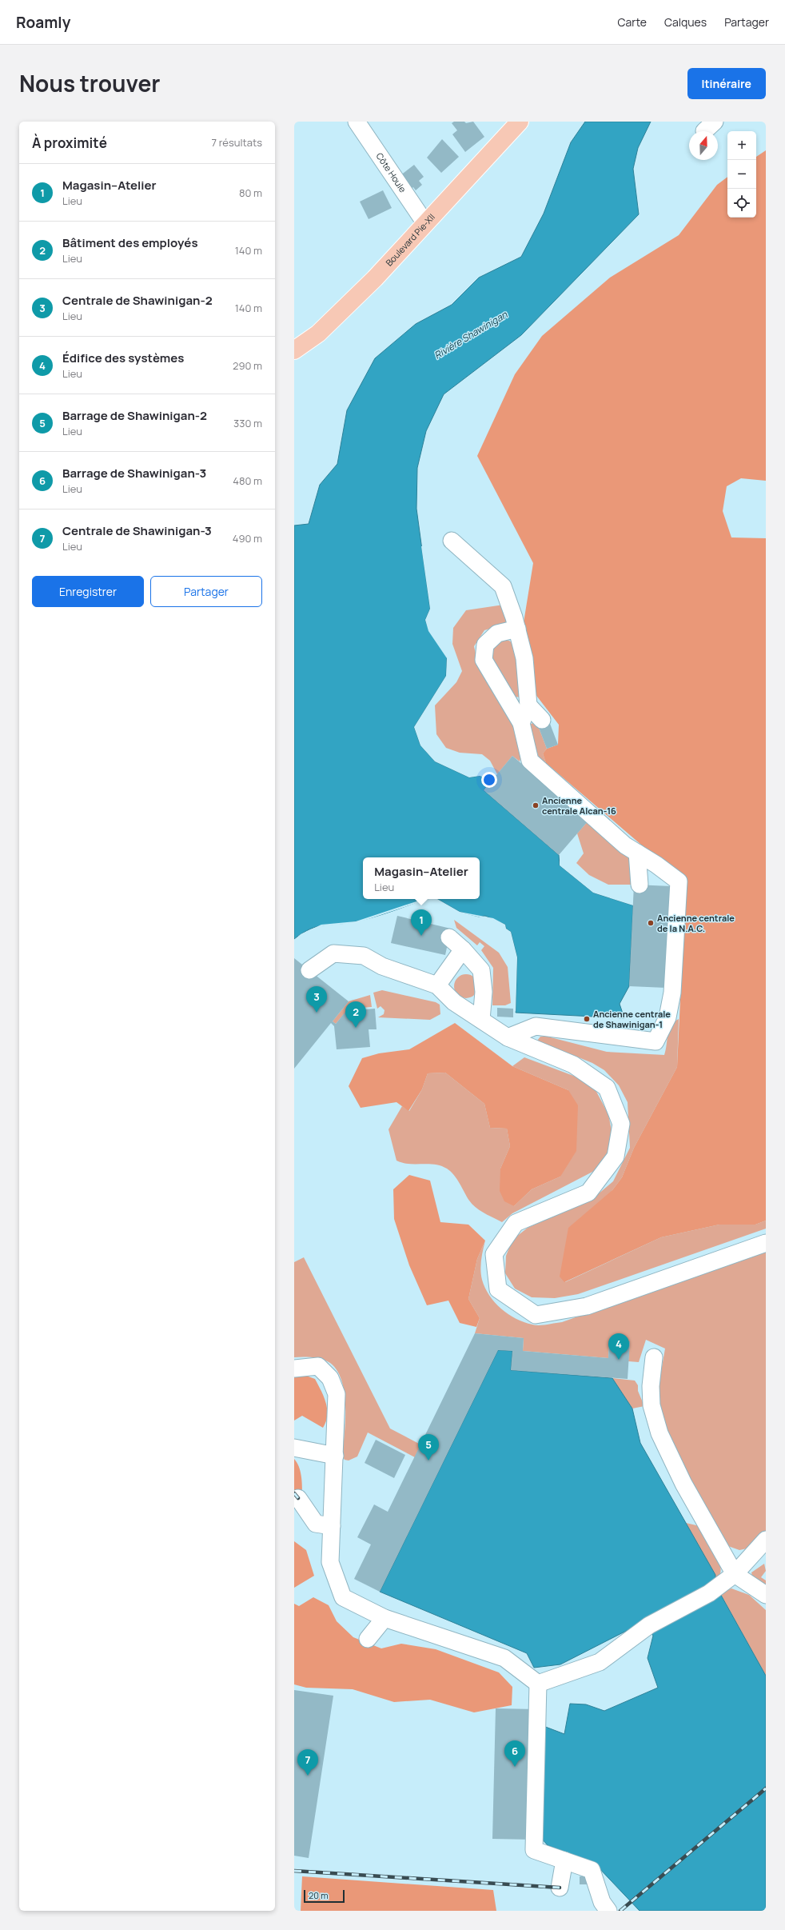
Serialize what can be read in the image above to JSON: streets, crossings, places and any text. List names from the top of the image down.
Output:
{
  "streets": {
    "main road": ["Boulevard Pie-XII"],
    "street": ["Côte Houle"]
  },
  "crossings": [
    ["Côte Houle", "Boulevard Pie-XII"]
  ],
  "water": ["Rivière Shawinigan"],
  "places": ["Ancienne centrale Alcan-16", "Ancienne centrale de la N.A.C.", "Ancienne centrale de Shawinigan-1"],
  "scale_bar": "20 m",
  "north": "top",
  "page": {
    "header": "Roamly",
    "nav": ["Carte", "Calques", "Partager"],
    "title": "Nous trouver",
    "buttons": [
      "Itinéraire",
      ["Enregistrer", "Partager"]
    ],
    "heading": ["À proximité", "7 résultats"],
    "map_buttons": ["+", "−"],
    "list": [
      {
        "mark": "1",
        "name": "Magasin–Atelier",
        "note": "Lieu",
        "value": "80 m"
      },
      {
        "mark": "2",
        "name": "Bâtiment des employés",
        "note": "Lieu",
        "value": "140 m"
      },
      {
        "mark": "3",
        "name": "Centrale de Shawinigan-2",
        "note": "Lieu",
        "value": "140 m"
      },
      {
        "mark": "4",
        "name": "Édifice des systèmes",
        "note": "Lieu",
        "value": "290 m"
      },
      {
        "mark": "5",
        "name": "Barrage de Shawinigan-2",
        "note": "Lieu",
        "value": "330 m"
      },
      {
        "mark": "6",
        "name": "Barrage de Shawinigan-3",
        "note": "Lieu",
        "value": "480 m"
      },
      {
        "mark": "7",
        "name": "Centrale de Shawinigan-3",
        "note": "Lieu",
        "value": "490 m"
      }
    ],
    "popup": ["Magasin–Atelier", "Lieu"],
    "pins": [
      "1",
      "3",
      "2",
      "4",
      "5",
      "6",
      "7"
    ],
    "scale": "20 m"
  }
}
